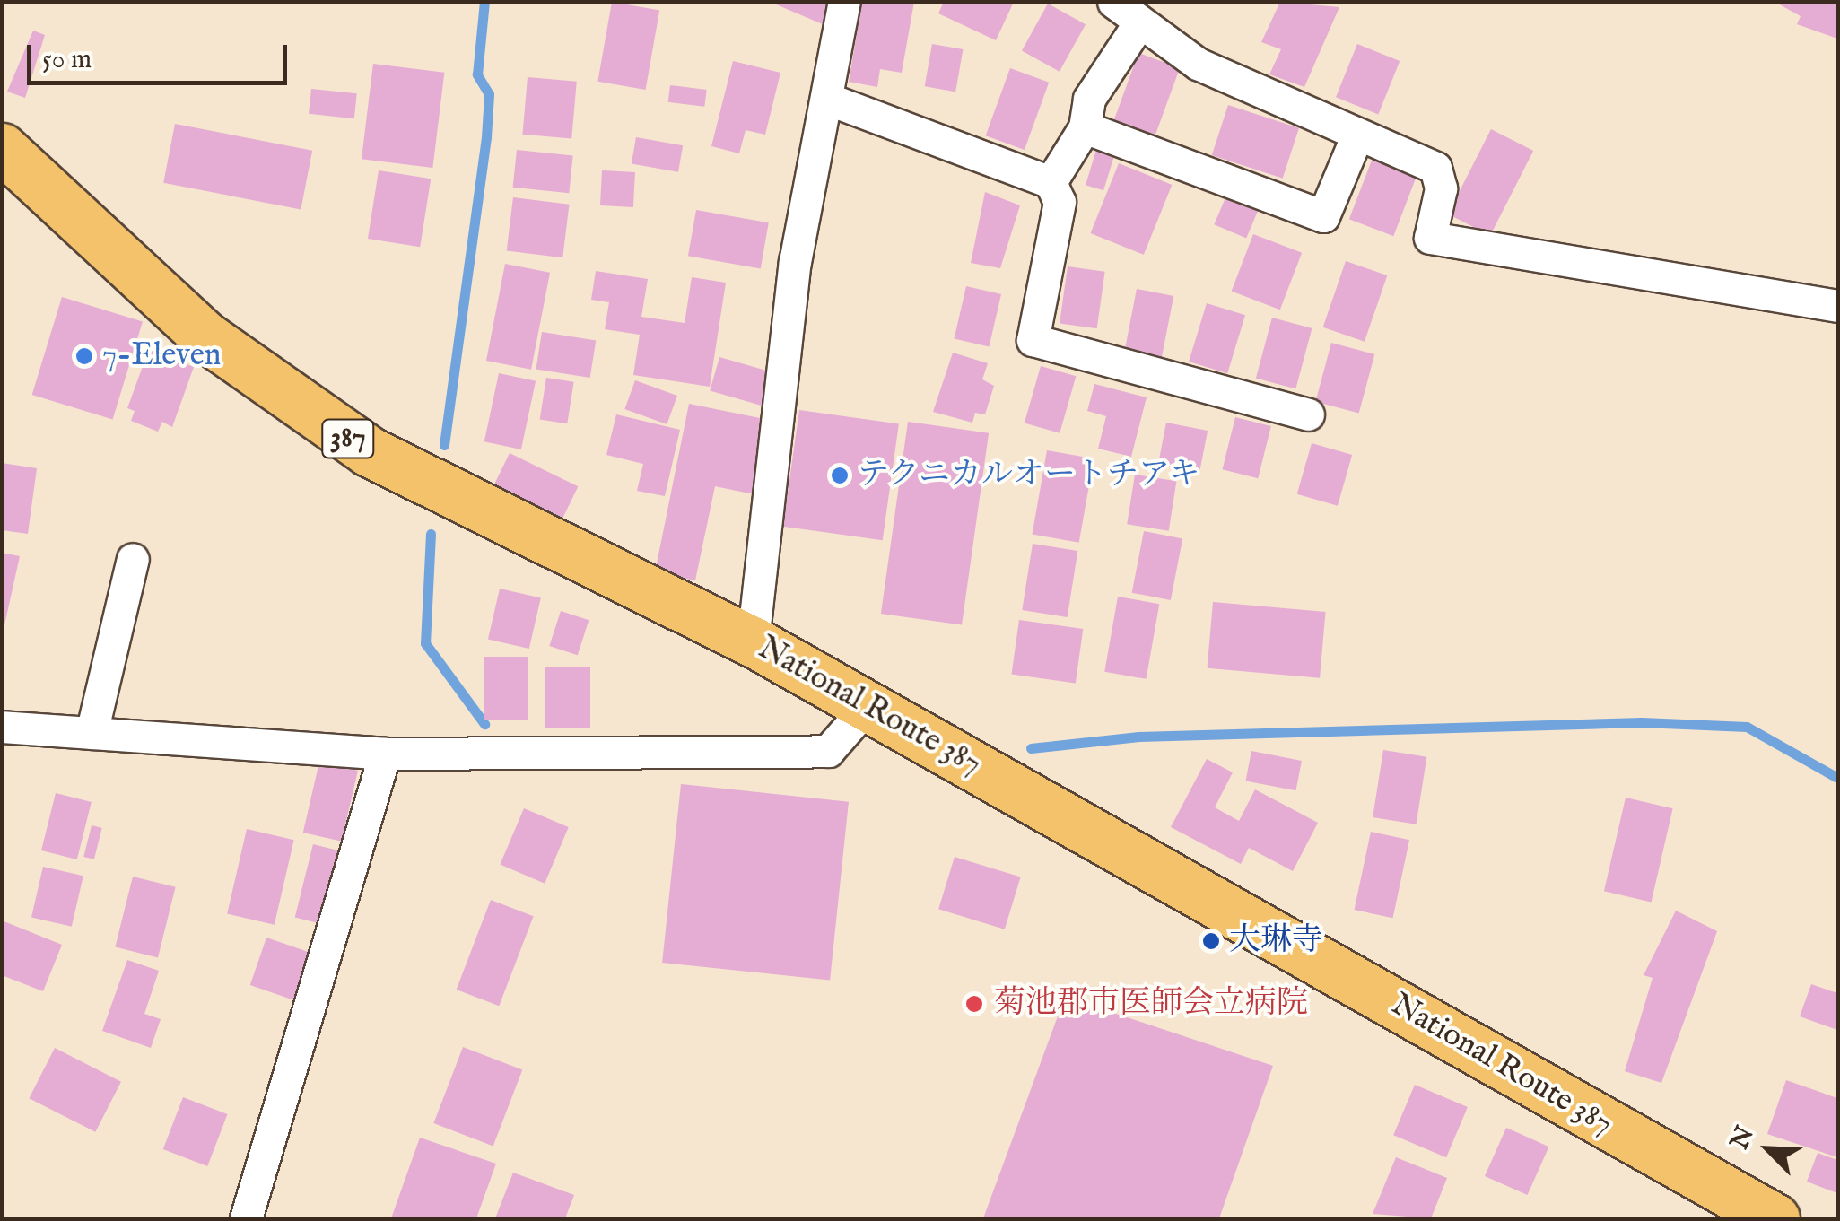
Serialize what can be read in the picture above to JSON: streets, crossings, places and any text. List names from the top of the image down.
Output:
{
  "streets": {
    "highway": ["387", "National Route 387"]
  },
  "places": [
    "7-Eleven",
    "テクニカルオートチアキ",
    "大琳寺",
    "菊池郡市医師会立病院"
  ],
  "scale_bar": "50 m",
  "north": "top left"
}
